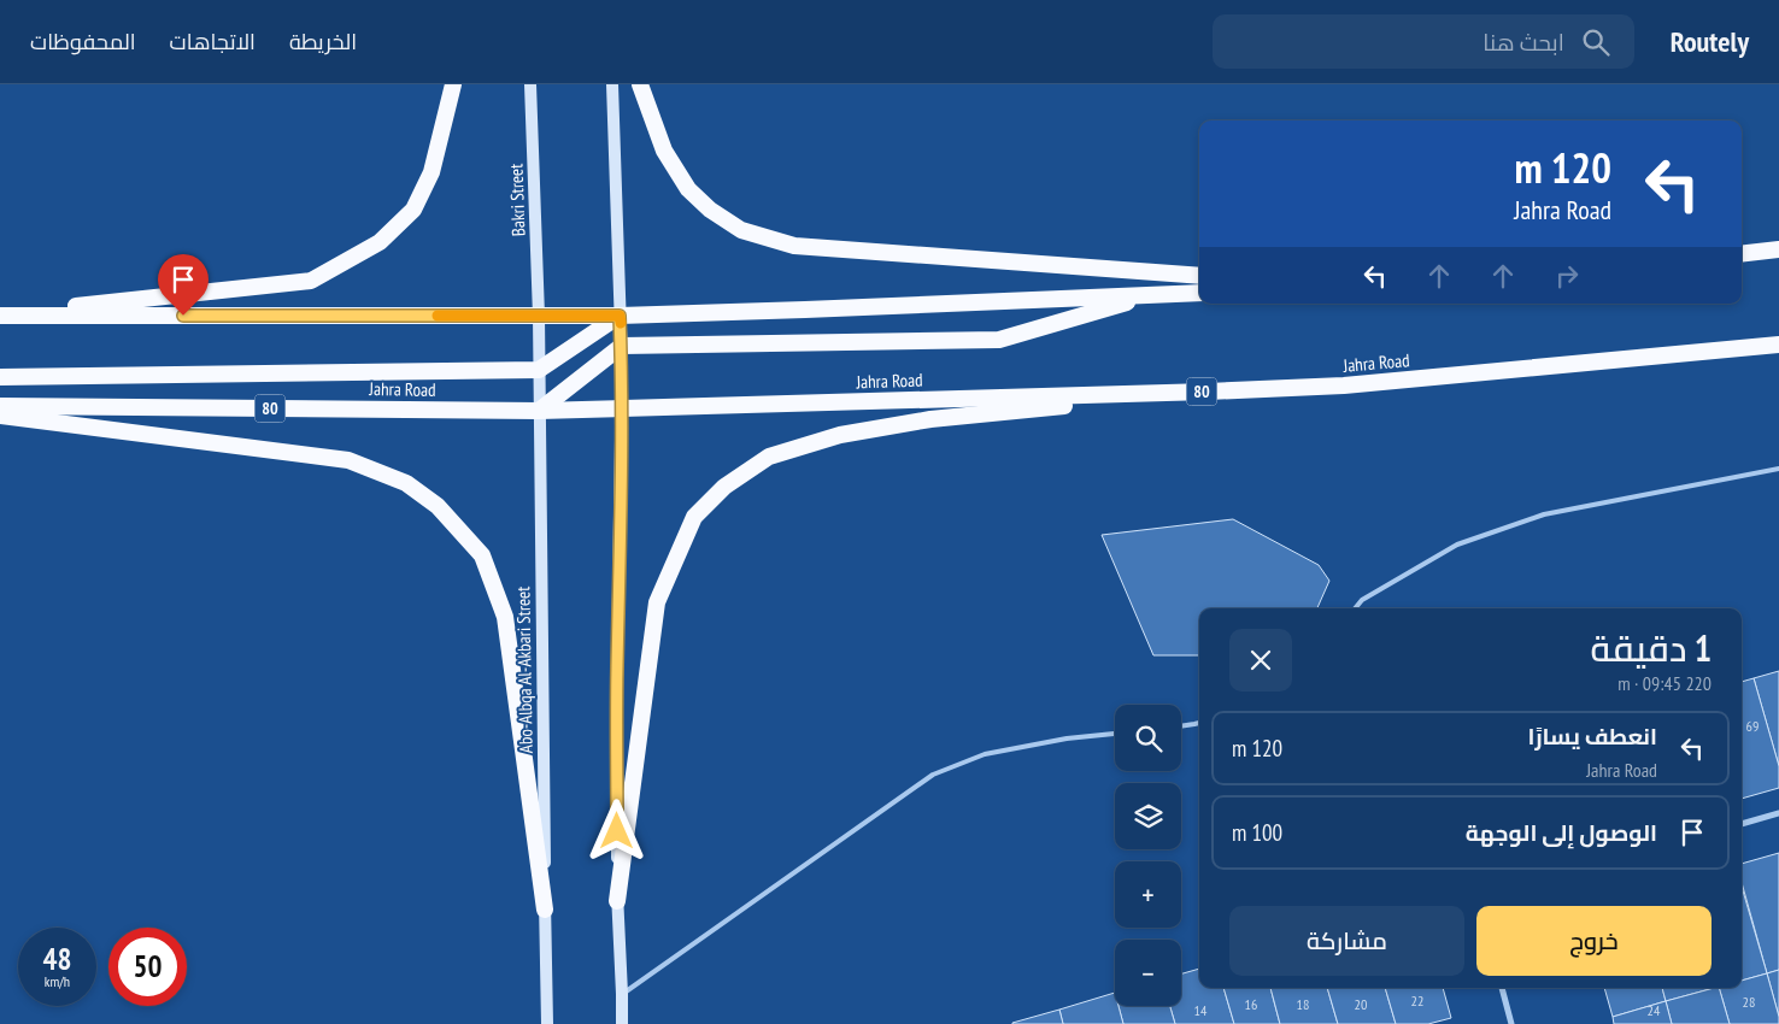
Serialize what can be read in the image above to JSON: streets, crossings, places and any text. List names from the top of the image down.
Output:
{
  "streets": {
    "highway": ["Jahra Road", "80"],
    "main road": ["Bakri Street", "Abo-Albqa Al-Akbari Street"]
  },
  "crossings": [
    ["Bakri Street", "Abo-Albqa Al-Akbari Street"],
    ["Jahra Road", "Abo-Albqa Al-Akbari Street"]
  ],
  "house_numbers": [
    "69",
    "22",
    "28",
    "16",
    "18",
    "20",
    "14",
    "24"
  ],
  "page": {
    "header": "Routely",
    "search": "ابحث هنا",
    "nav": ["الخريطة", "الاتجاهات", "المحفوظات"],
    "turn": ["120 m", "Jahra Road"],
    "heading": ["1 دقيقة", "220 m · 09:45"],
    "map_buttons": ["+", "−"],
    "list": [
      {
        "name": "انعطف يسارًا",
        "note": "Jahra Road",
        "value": "120 m"
      },
      {
        "name": "الوصول إلى الوجهة",
        "value": "100 m"
      }
    ],
    "buttons": ["خروج", "مشاركة"],
    "speed": "48 km/h",
    "limit": "50"
  }
}
